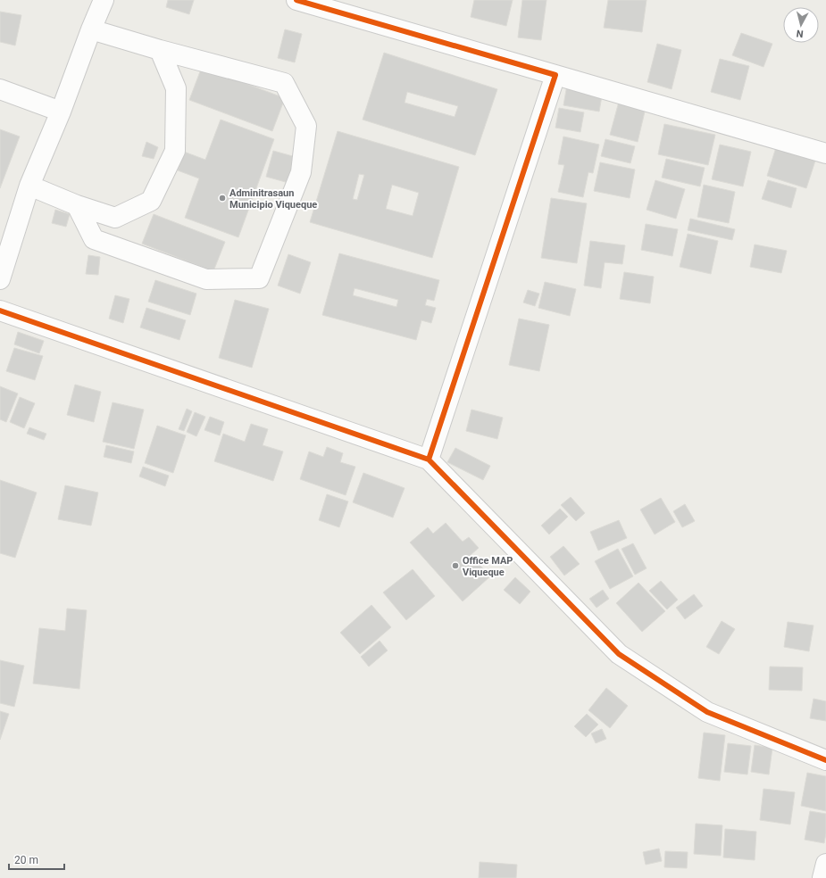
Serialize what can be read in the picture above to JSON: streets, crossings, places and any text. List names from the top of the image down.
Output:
{
  "places": ["Adminitrasaun Municipio Viqueque", "Office MAP Viqueque"],
  "scale_bar": "20 m",
  "north": "bottom"
}
